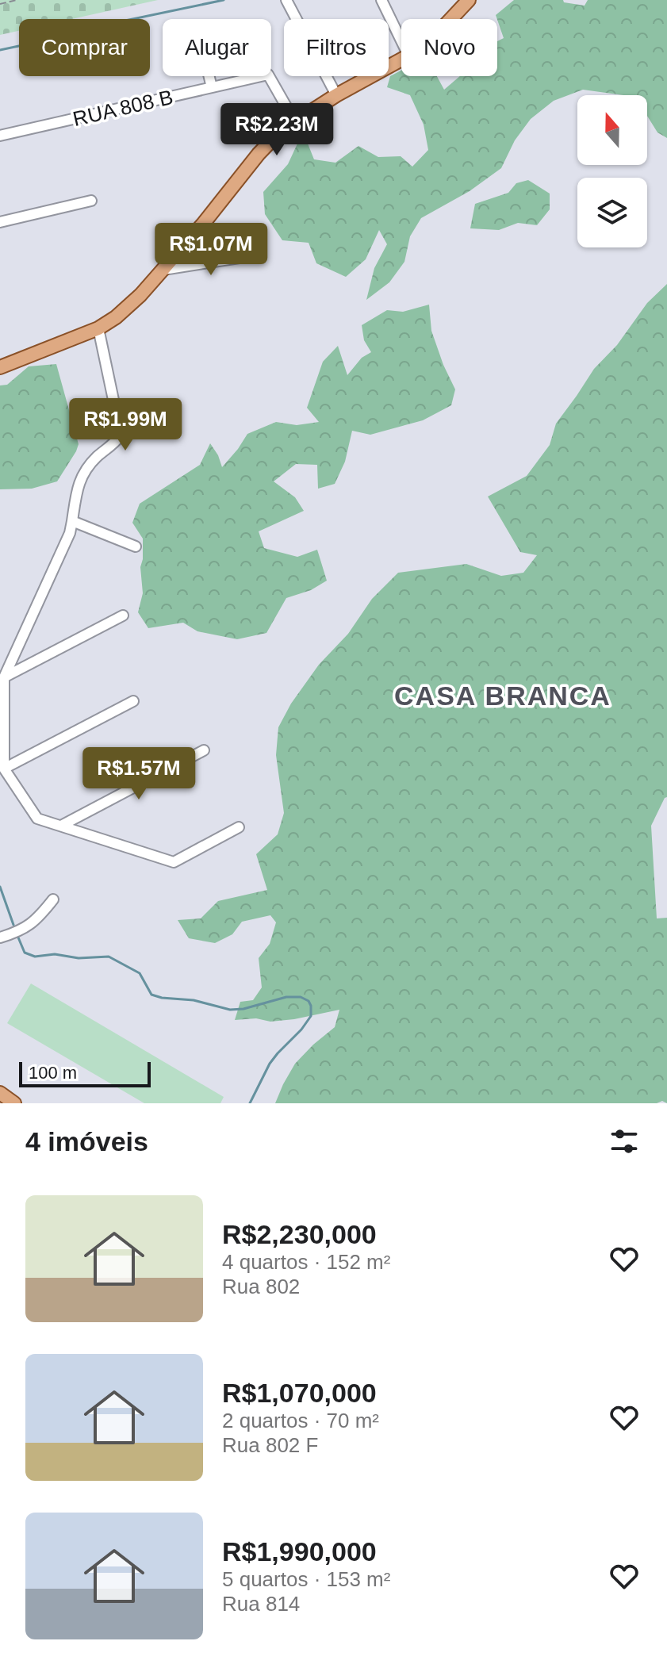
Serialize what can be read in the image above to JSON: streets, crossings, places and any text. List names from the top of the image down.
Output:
{
  "streets": {
    "street": ["RUA 808 B"]
  },
  "districts": ["CASA BRANCA"],
  "scale_bar": "100 m",
  "north": "top",
  "page": {
    "chip": [
      "Comprar",
      "Alugar",
      "Filtros",
      "Novo"
    ],
    "price": [
      "R$2.23M",
      "R$1.07M",
      "R$1.99M",
      "R$1.57M"
    ],
    "scale": "100 m",
    "heading": "4 imóveis",
    "list": [
      {
        "name": "R$2,230,000",
        "note": "4 quartos · 152 m² · Rua 802"
      },
      {
        "name": "R$1,070,000",
        "note": "2 quartos · 70 m² · Rua 802 F"
      },
      {
        "name": "R$1,990,000",
        "note": "5 quartos · 153 m² · Rua 814"
      }
    ]
  }
}
